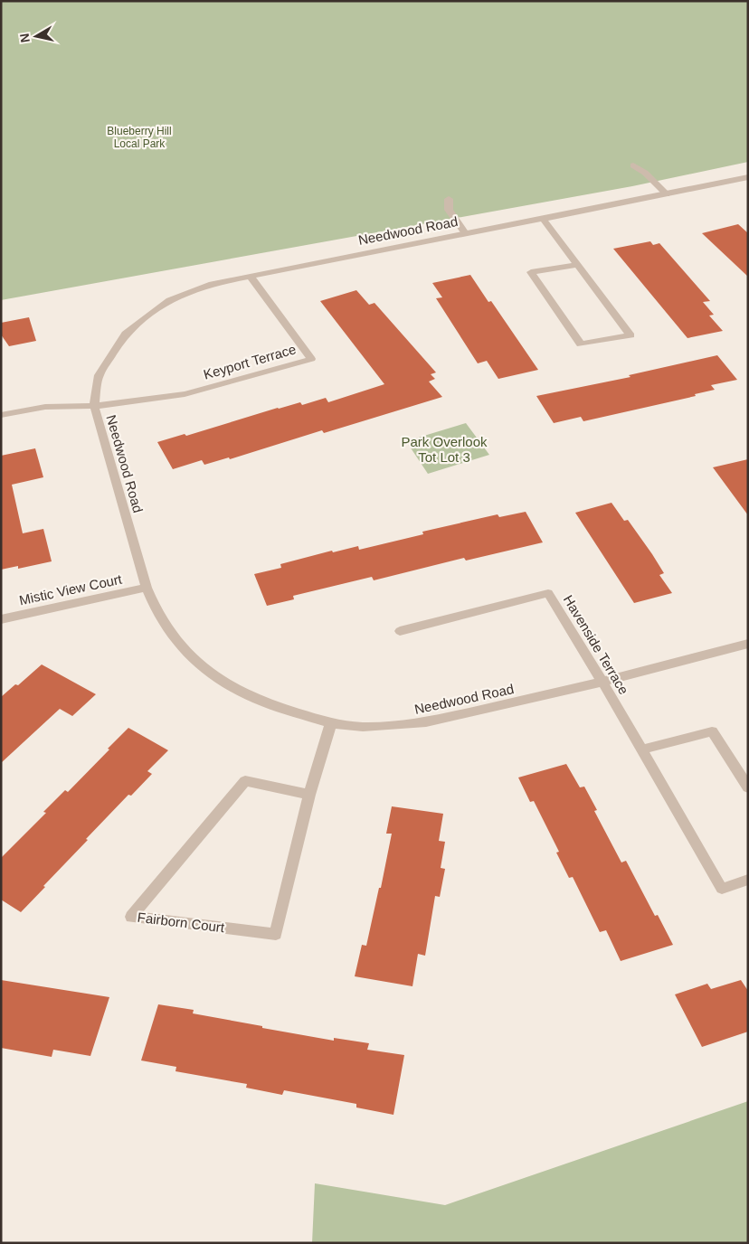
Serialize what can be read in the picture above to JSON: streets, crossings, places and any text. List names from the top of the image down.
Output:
{
  "streets": {
    "street": [
      "Needwood Road",
      "Keyport Terrace",
      "Mistic View Court",
      "Havenside Terrace",
      "Fairborn Court"
    ]
  },
  "crossings": [
    ["Needwood Road", "Keyport Terrace"],
    ["Needwood Road", "Mistic View Court"],
    ["Needwood Road", "Havenside Terrace"],
    ["Needwood Road", "Fairborn Court"]
  ],
  "parks": ["Blueberry Hill Local Park", "Park Overlook Tot Lot 3"],
  "north": "left"
}
